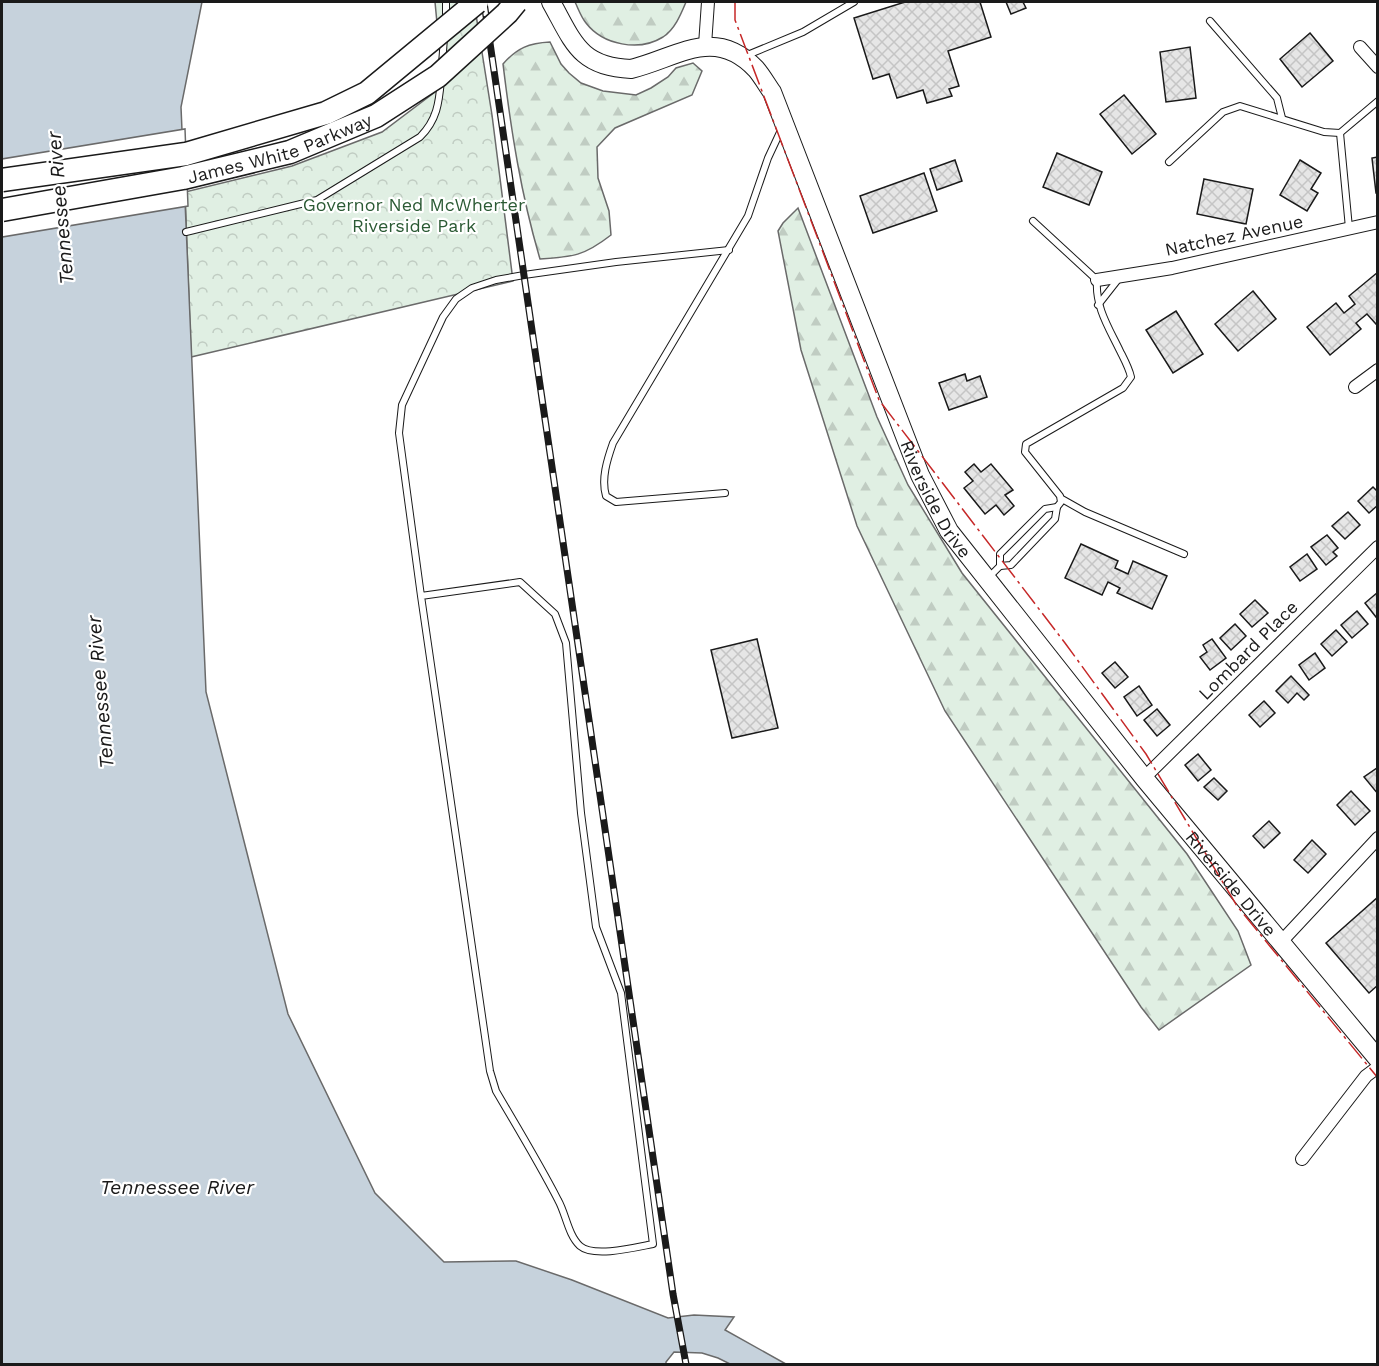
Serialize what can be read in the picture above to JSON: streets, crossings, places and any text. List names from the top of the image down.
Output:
{
  "streets": {
    "highway": ["James White Parkway"],
    "street": ["Natchez Avenue", "Riverside Drive", "Lombard Place"]
  },
  "crossings": [
    ["Riverside Drive", "Lombard Place"]
  ],
  "water": ["Tennessee River"],
  "parks": ["Governor Ned McWherter Riverside Park"]
}
